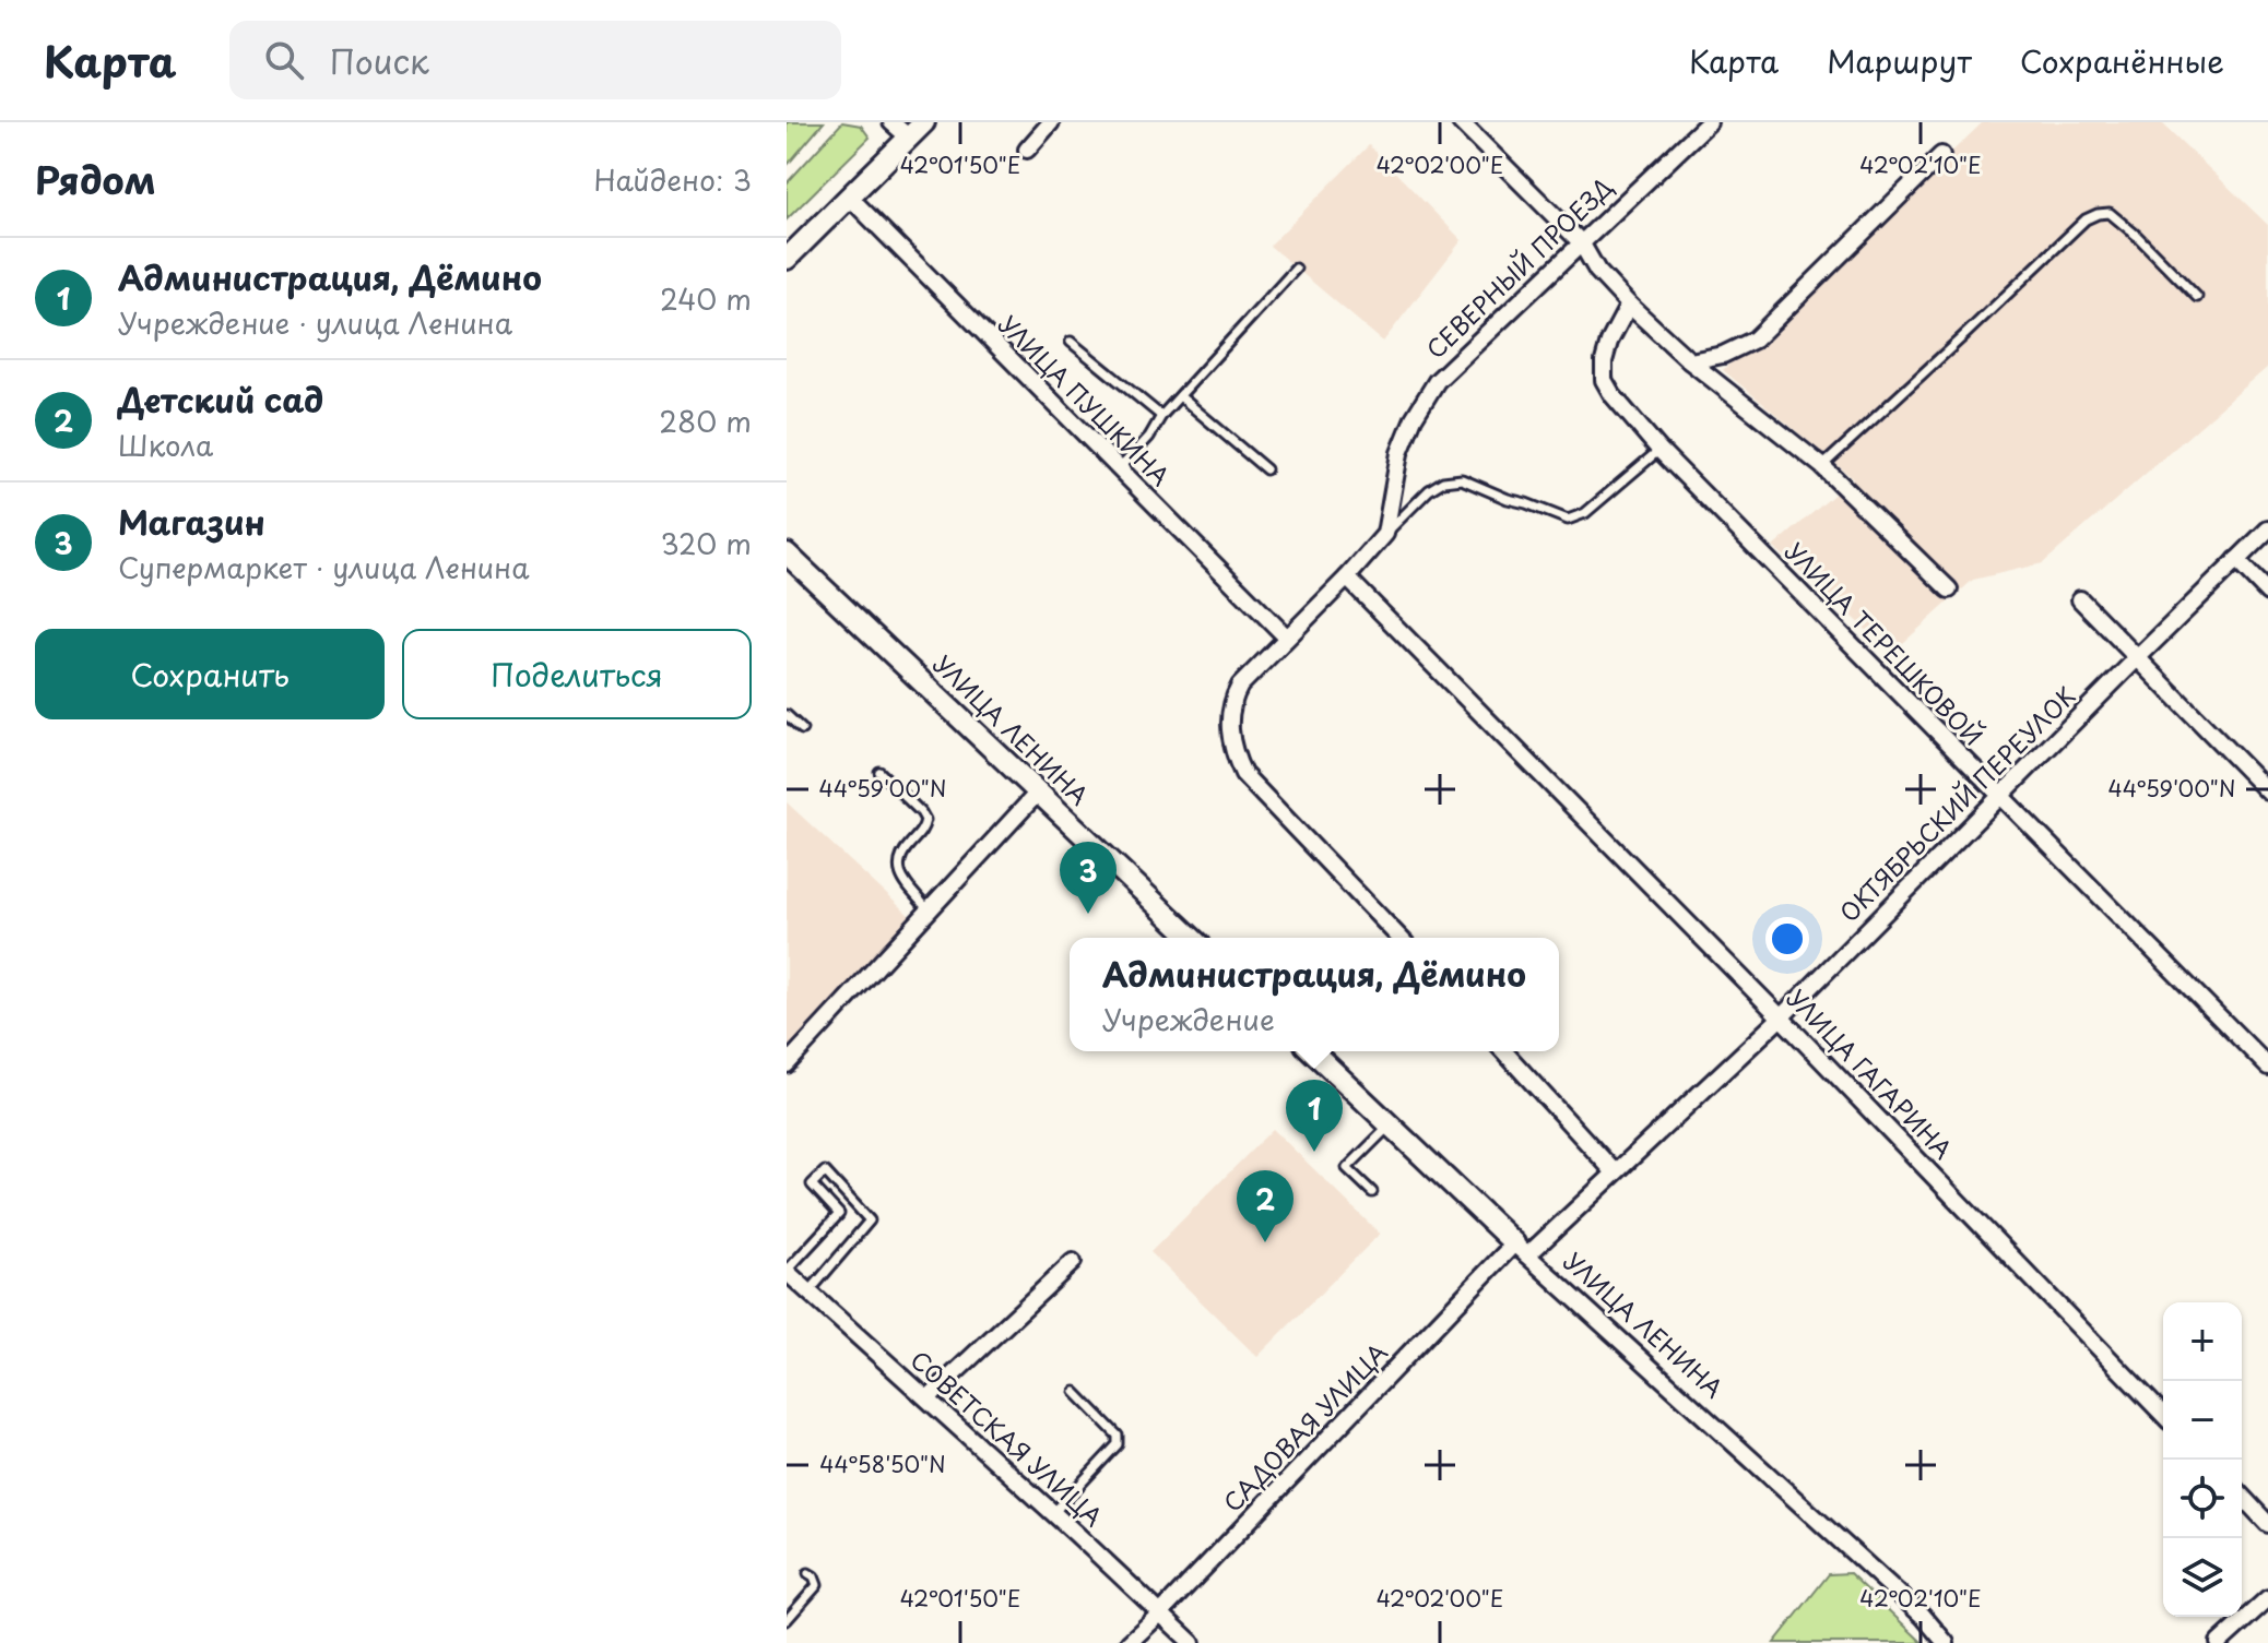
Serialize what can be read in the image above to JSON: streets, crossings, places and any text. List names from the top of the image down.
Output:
{
  "streets": {
    "street": [
      "СЕВЕРНЫЙ ПРОЕЗД",
      "УЛИЦА ПУШКИНА",
      "УЛИЦА ТЕРЕШКОВОЙ",
      "УЛИЦА ЛЕНИНА",
      "ОКТЯБРЬСКИЙ ПЕРЕУЛОК",
      "УЛИЦА ГАГАРИНА",
      "САДОВАЯ УЛИЦА",
      "СОВЕТСКАЯ УЛИЦА"
    ]
  },
  "crossings": [
    ["УЛИЦА ТЕРЕШКОВОЙ", "ОКТЯБРЬСКИЙ ПЕРЕУЛОК"],
    ["УЛИЦА ЛЕНИНА", "ОКТЯБРЬСКИЙ ПЕРЕУЛОК"],
    ["УЛИЦА ЛЕНИНА", "САДОВАЯ УЛИЦА"],
    ["ОКТЯБРЬСКИЙ ПЕРЕУЛОК", "УЛИЦА ГАГАРИНА"],
    ["ОКТЯБРЬСКИЙ ПЕРЕУЛОК", "САДОВАЯ УЛИЦА"],
    ["САДОВАЯ УЛИЦА", "СОВЕТСКАЯ УЛИЦА"]
  ],
  "page": {
    "header": "Карта",
    "search": "Поиск",
    "nav": ["Карта", "Маршрут", "Сохранённые"],
    "heading": ["Рядом", "Найдено: 3"],
    "list": [
      {
        "mark": "1",
        "name": "Администрация, Дёмино",
        "note": "Учреждение · улица Ленина",
        "value": "240 m"
      },
      {
        "mark": "2",
        "name": "Детский сад",
        "note": "Школа",
        "value": "280 m"
      },
      {
        "mark": "3",
        "name": "Магазин",
        "note": "Супермаркет · улица Ленина",
        "value": "320 m"
      }
    ],
    "buttons": ["Сохранить", "Поделиться"],
    "pins": ["3", "1", "2"],
    "popup": ["Администрация, Дёмино", "Учреждение"],
    "map_buttons": ["+", "−"]
  },
  "coordinates": [
    "42°01'50\"E",
    "42°02'00\"E",
    "42°02'10\"E",
    "44°59'00\"N",
    "44°58'50\"N"
  ]
}
